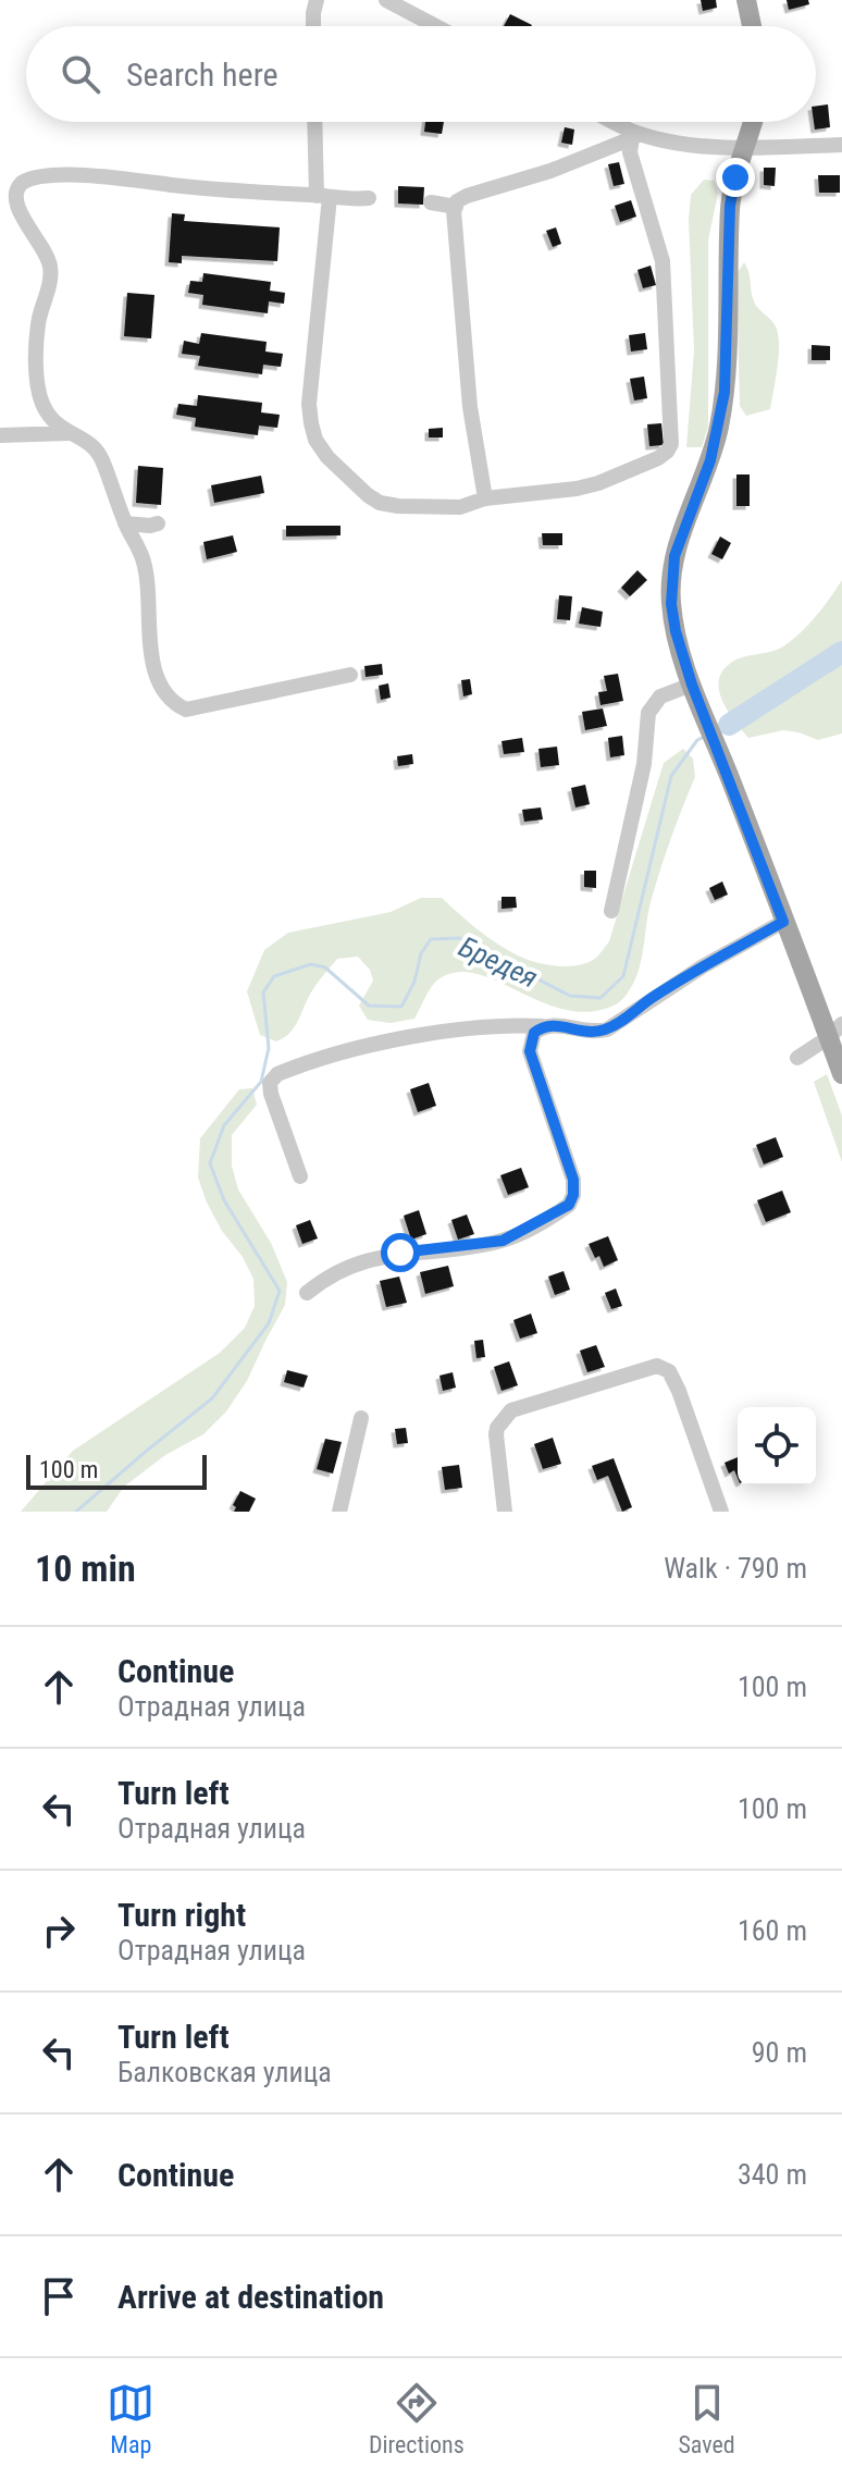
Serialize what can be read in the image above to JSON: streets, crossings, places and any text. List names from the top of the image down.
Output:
{
  "water": ["Бредея"],
  "scale_bar": "100 m",
  "page": {
    "search": "Search here",
    "scale": "100 m",
    "heading": ["10 min", "Walk · 790 m"],
    "list": [
      ["Continue", "Отрадная улица", "100 m"],
      ["Turn left", "Отрадная улица", "100 m"],
      ["Turn right", "Отрадная улица", "160 m"],
      ["Turn left", "Балковская улица", "90 m"],
      ["Continue", "340 m"],
      "Arrive at destination"
    ],
    "nav": ["Map", "Directions", "Saved"]
  }
}
